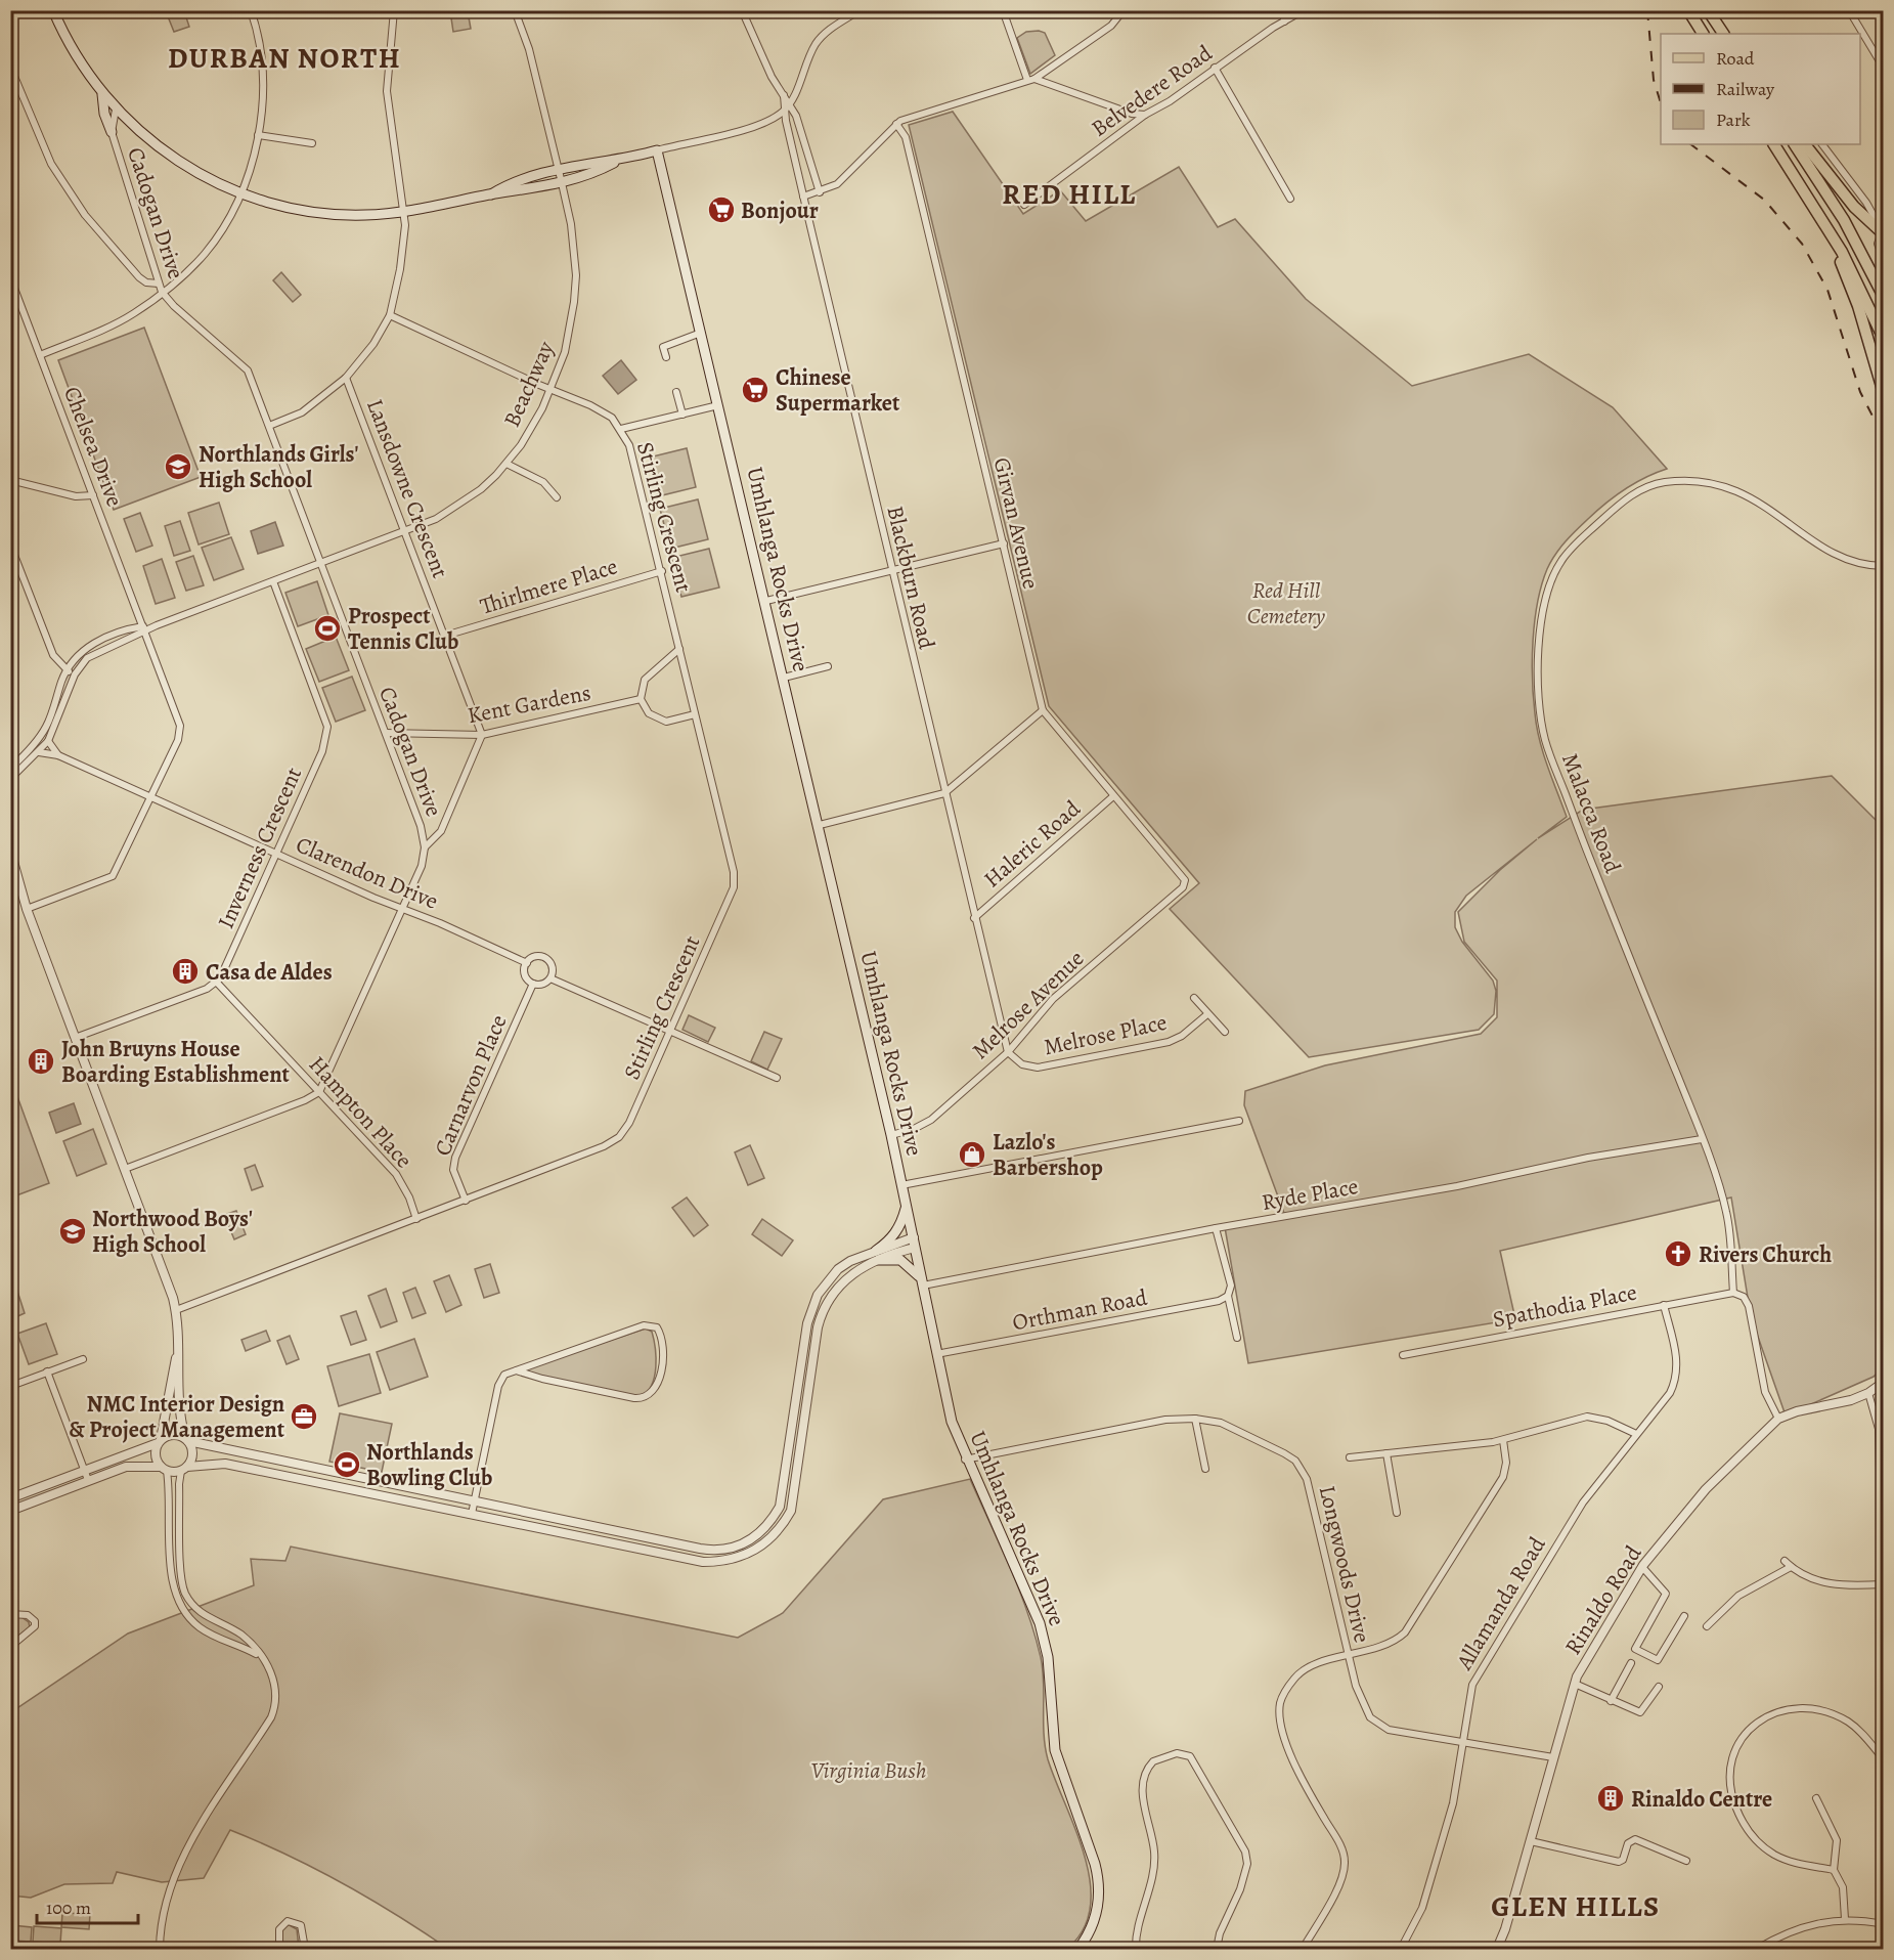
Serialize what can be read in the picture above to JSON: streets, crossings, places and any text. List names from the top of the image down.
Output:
{
  "streets": {
    "main road": ["Umhlanga Rocks Drive"],
    "street": [
      "Belvedere Road",
      "Cadogan Drive",
      "Beachway",
      "Chelsea Drive",
      "Lansdowne Crescent",
      "Stirling Crescent",
      "Girvan Avenue",
      "Blackburn Road",
      "Thirlmere Place",
      "Kent Gardens",
      "Malacca Road",
      "Haleric Road",
      "Inverness Crescent",
      "Clarendon Drive",
      "Melrose Avenue",
      "Melrose Place",
      "Carnarvon Place",
      "Hampton Place",
      "Ryde Place",
      "Spathodia Place",
      "Orthman Road",
      "Longwoods Drive",
      "Rinaldo Road",
      "Allamanda Road"
    ]
  },
  "crossings": [
    ["Cadogan Drive", "Beachway"],
    ["Cadogan Drive", "Kent Gardens"],
    ["Beachway", "Chelsea Drive"],
    ["Beachway", "Lansdowne Crescent"],
    ["Beachway", "Stirling Crescent"],
    ["Beachway", "Inverness Crescent"],
    ["Beachway", "Clarendon Drive"],
    ["Chelsea Drive", "Clarendon Drive"],
    ["Lansdowne Crescent", "Thirlmere Place"],
    ["Lansdowne Crescent", "Kent Gardens"],
    ["Stirling Crescent", "Umhlanga Rocks Drive"],
    ["Stirling Crescent", "Thirlmere Place"],
    ["Stirling Crescent", "Carnarvon Place"],
    ["Stirling Crescent", "Hampton Place"],
    ["Girvan Avenue", "Haleric Road"],
    ["Girvan Avenue", "Melrose Avenue"],
    ["Umhlanga Rocks Drive", "Melrose Avenue"],
    ["Umhlanga Rocks Drive", "Ryde Place"],
    ["Umhlanga Rocks Drive", "Orthman Road"],
    ["Umhlanga Rocks Drive", "Longwoods Drive"],
    ["Blackburn Road", "Haleric Road"],
    ["Blackburn Road", "Melrose Avenue"],
    ["Blackburn Road", "Melrose Place"],
    ["Malacca Road", "Ryde Place"],
    ["Malacca Road", "Spathodia Place"],
    ["Inverness Crescent", "Clarendon Drive"],
    ["Inverness Crescent", "Hampton Place"],
    ["Clarendon Drive", "Carnarvon Place"],
    ["Melrose Avenue", "Melrose Place"],
    ["Spathodia Place", "Allamanda Road"],
    ["Longwoods Drive", "Rinaldo Road"],
    ["Longwoods Drive", "Allamanda Road"]
  ],
  "districts": ["DURBAN NORTH", "RED HILL", "GLEN HILLS"],
  "parks": ["Red Hill Cemetery", "Virginia Bush"],
  "places": {
    "supermarket": ["Bonjour", "Chinese Supermarket"],
    "school or university": ["Northlands Girls' High School", "Northwood Boys' High School"],
    "sports": ["Prospect Tennis Club", "Northlands Bowling Club"],
    "building": ["Casa de Aldes", "John Bruyns House Boarding Establishment", "Rinaldo Centre"],
    "shop": ["Lazlo's Barbershop"],
    "church": ["Rivers Church"],
    "office": ["NMC Interior Design & Project Management"]
  },
  "legend": ["Road", "Railway", "Park"],
  "scale_bar": "100 m"
}
